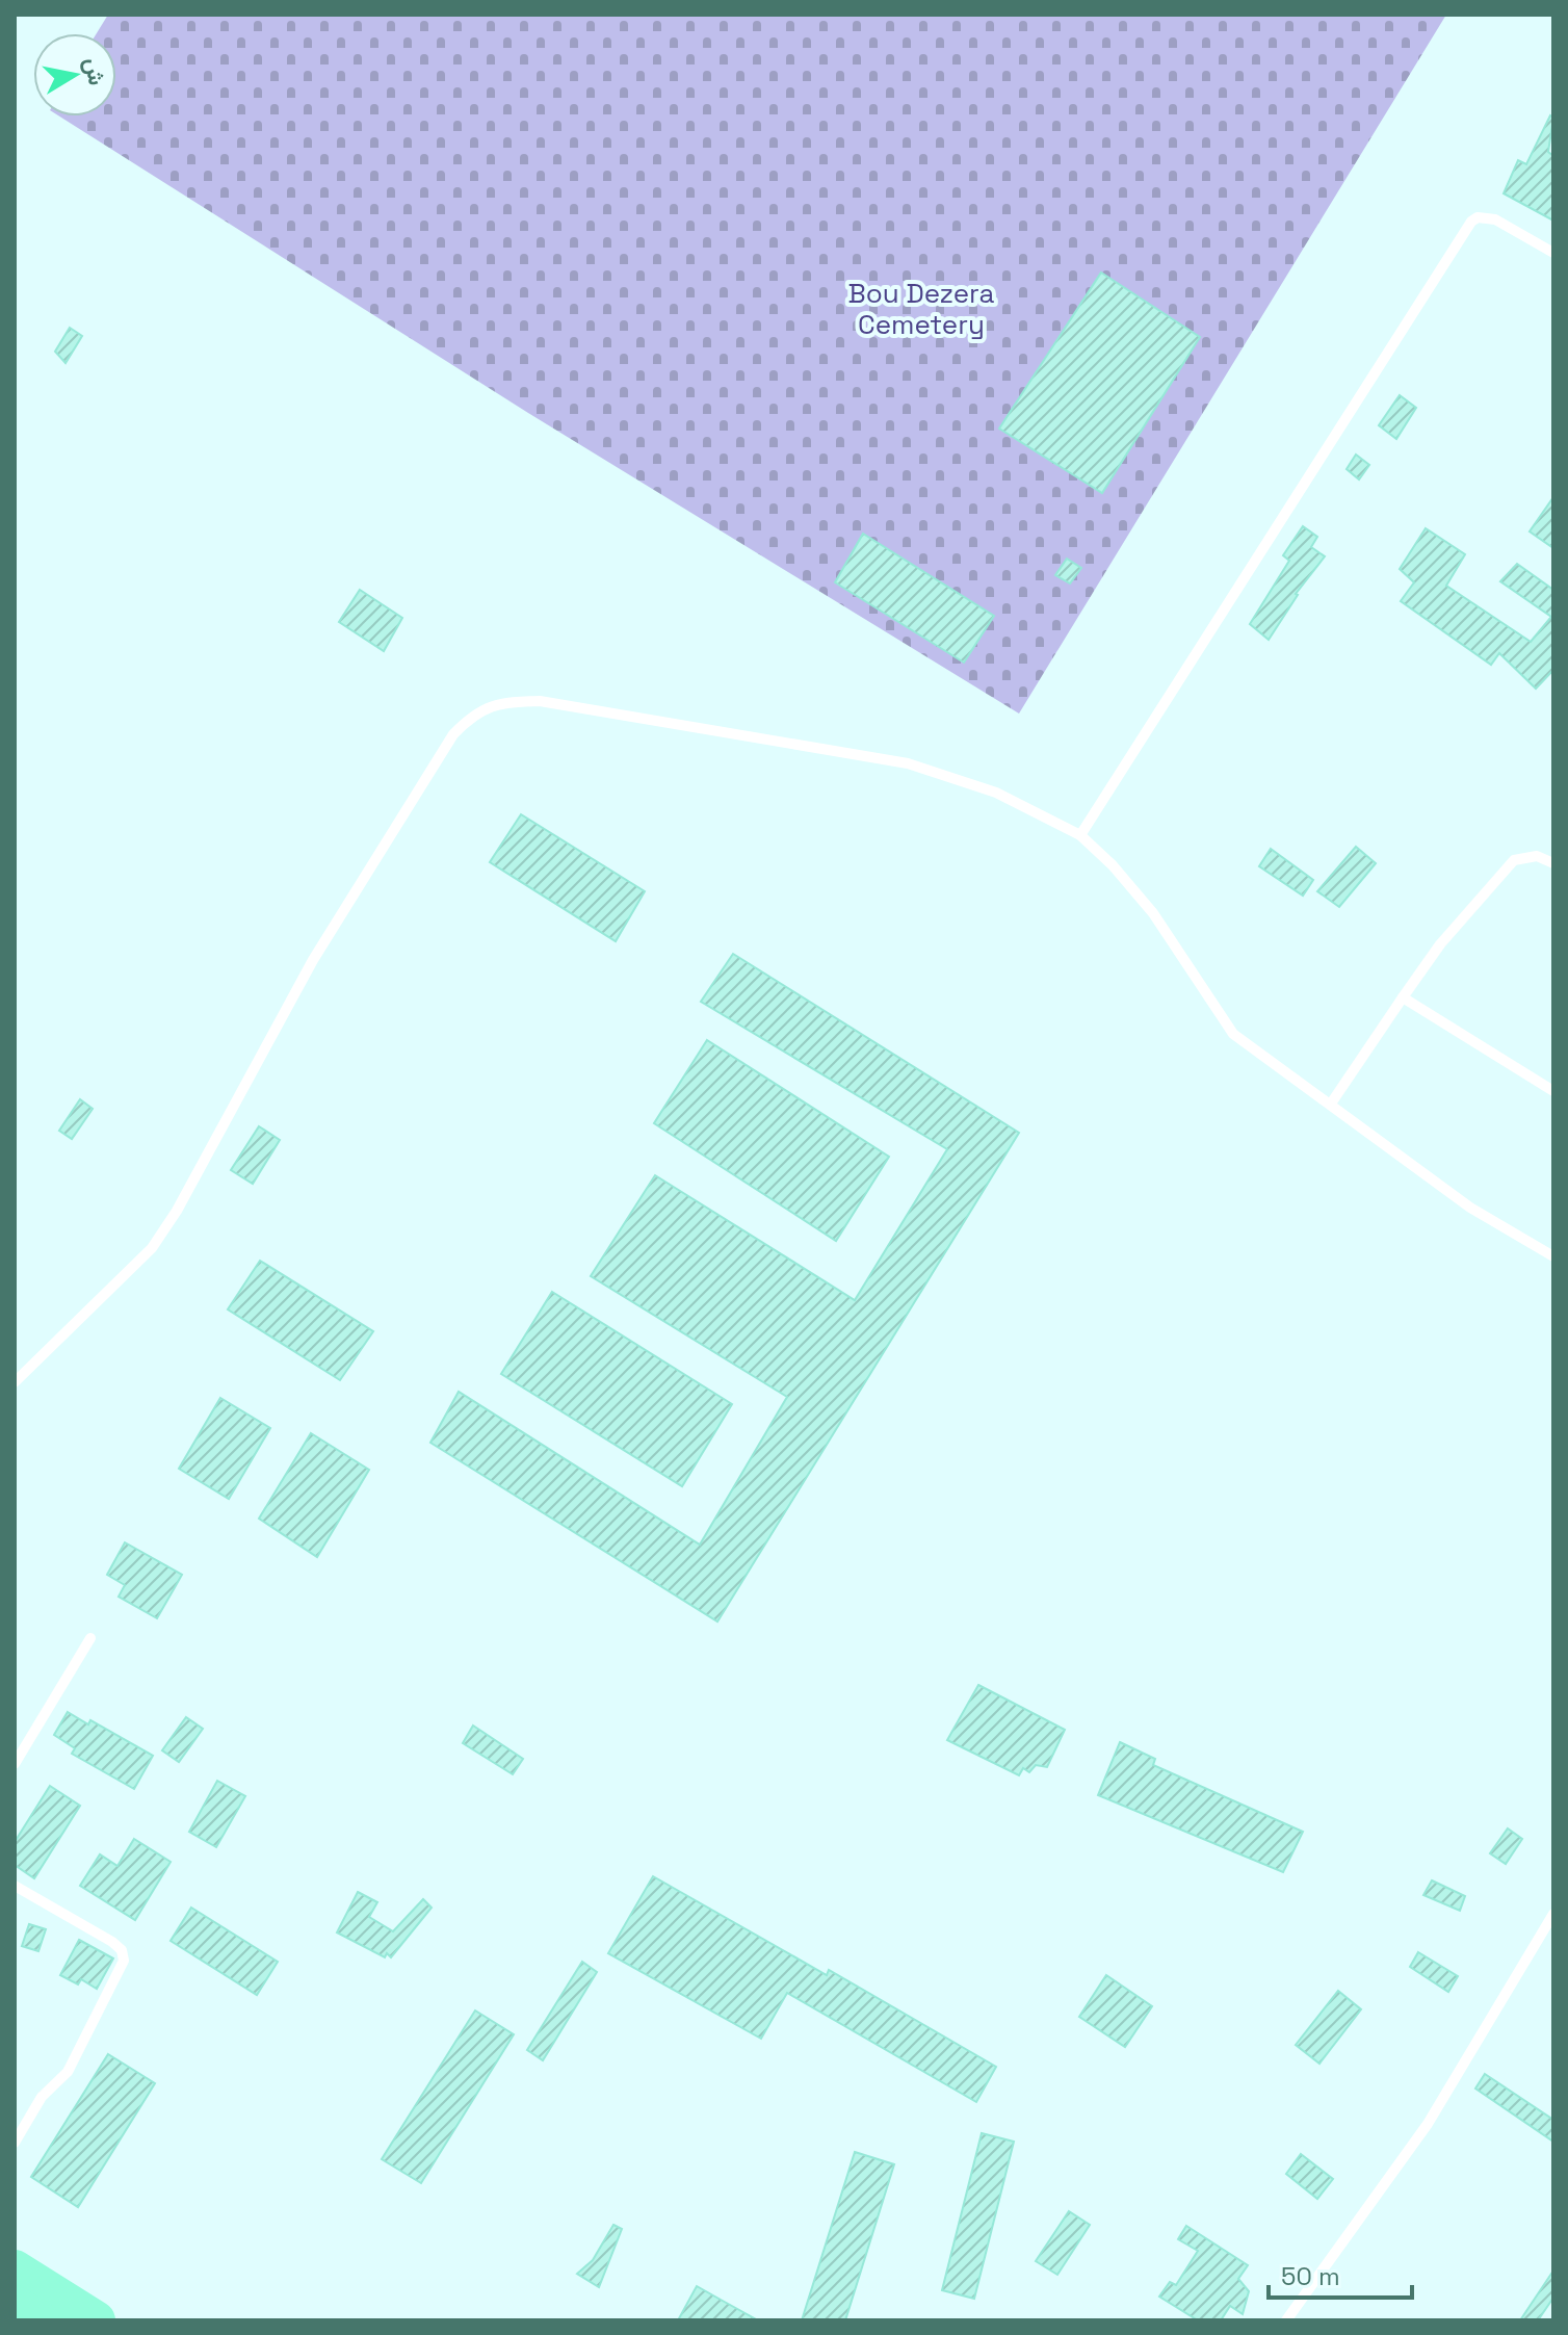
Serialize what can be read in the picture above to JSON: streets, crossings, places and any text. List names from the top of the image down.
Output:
{
  "parks": ["Bou Dezera Cemetery"],
  "scale_bar": "50 m",
  "north": "right"
}
